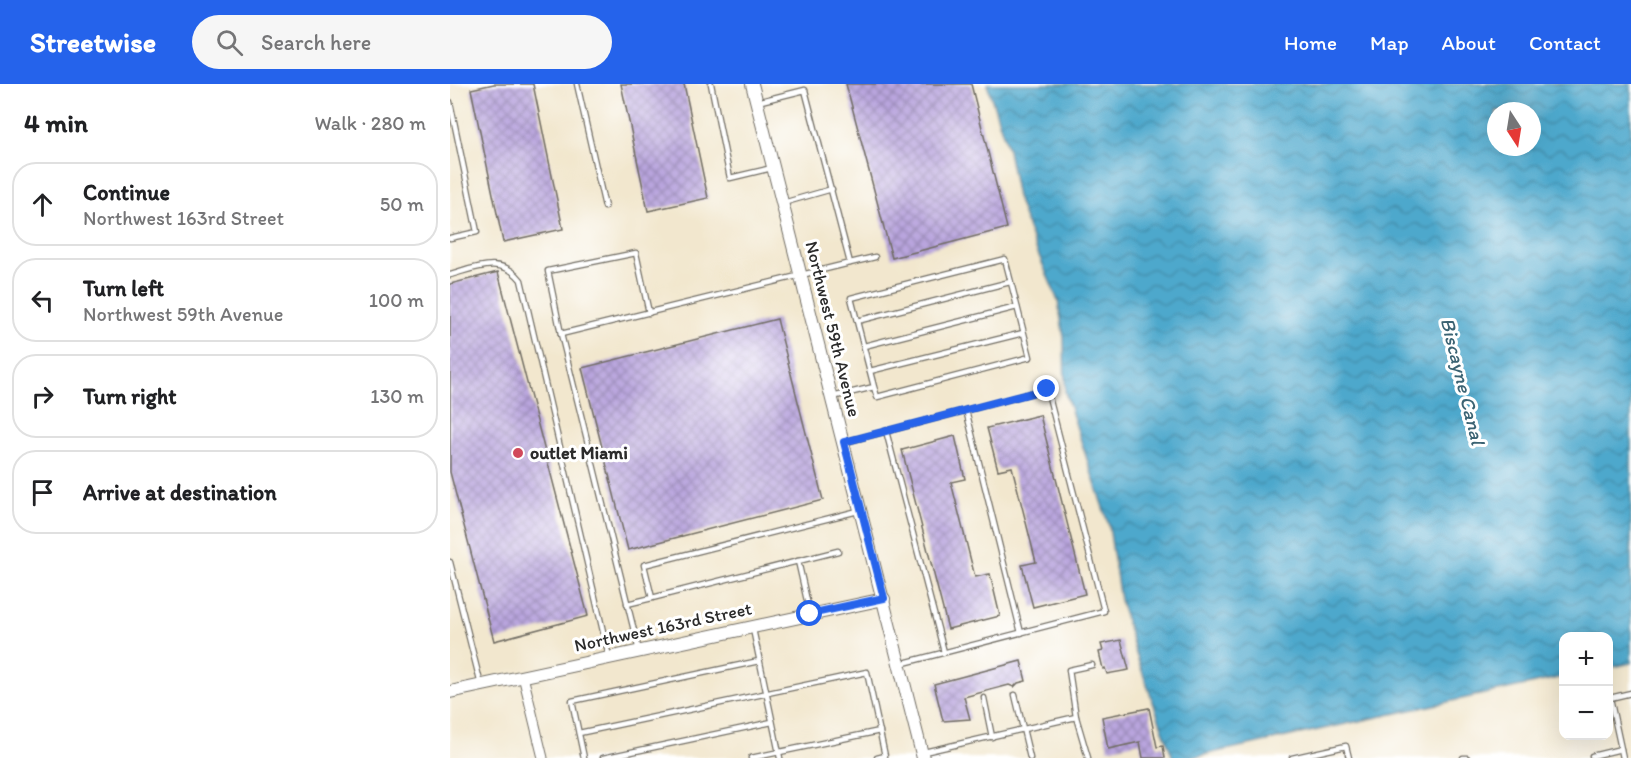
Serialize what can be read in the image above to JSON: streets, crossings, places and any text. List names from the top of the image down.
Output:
{
  "streets": {
    "street": ["Northwest 59th Avenue", "Northwest 163rd Street"]
  },
  "crossings": [
    ["Northwest 59th Avenue", "Northwest 163rd Street"]
  ],
  "water": ["Biscayne Canal"],
  "places": ["outlet Miami"],
  "north": "bottom",
  "page": {
    "header": "Streetwise",
    "search": "Search here",
    "nav": [
      "Home",
      "Map",
      "About",
      "Contact"
    ],
    "heading": ["4 min", "Walk · 280 m"],
    "list": [
      ["Continue", "Northwest 163rd Street", "50 m"],
      ["Turn left", "Northwest 59th Avenue", "100 m"],
      ["Turn right", "130 m"],
      "Arrive at destination"
    ],
    "map_buttons": ["+", "−"]
  }
}
